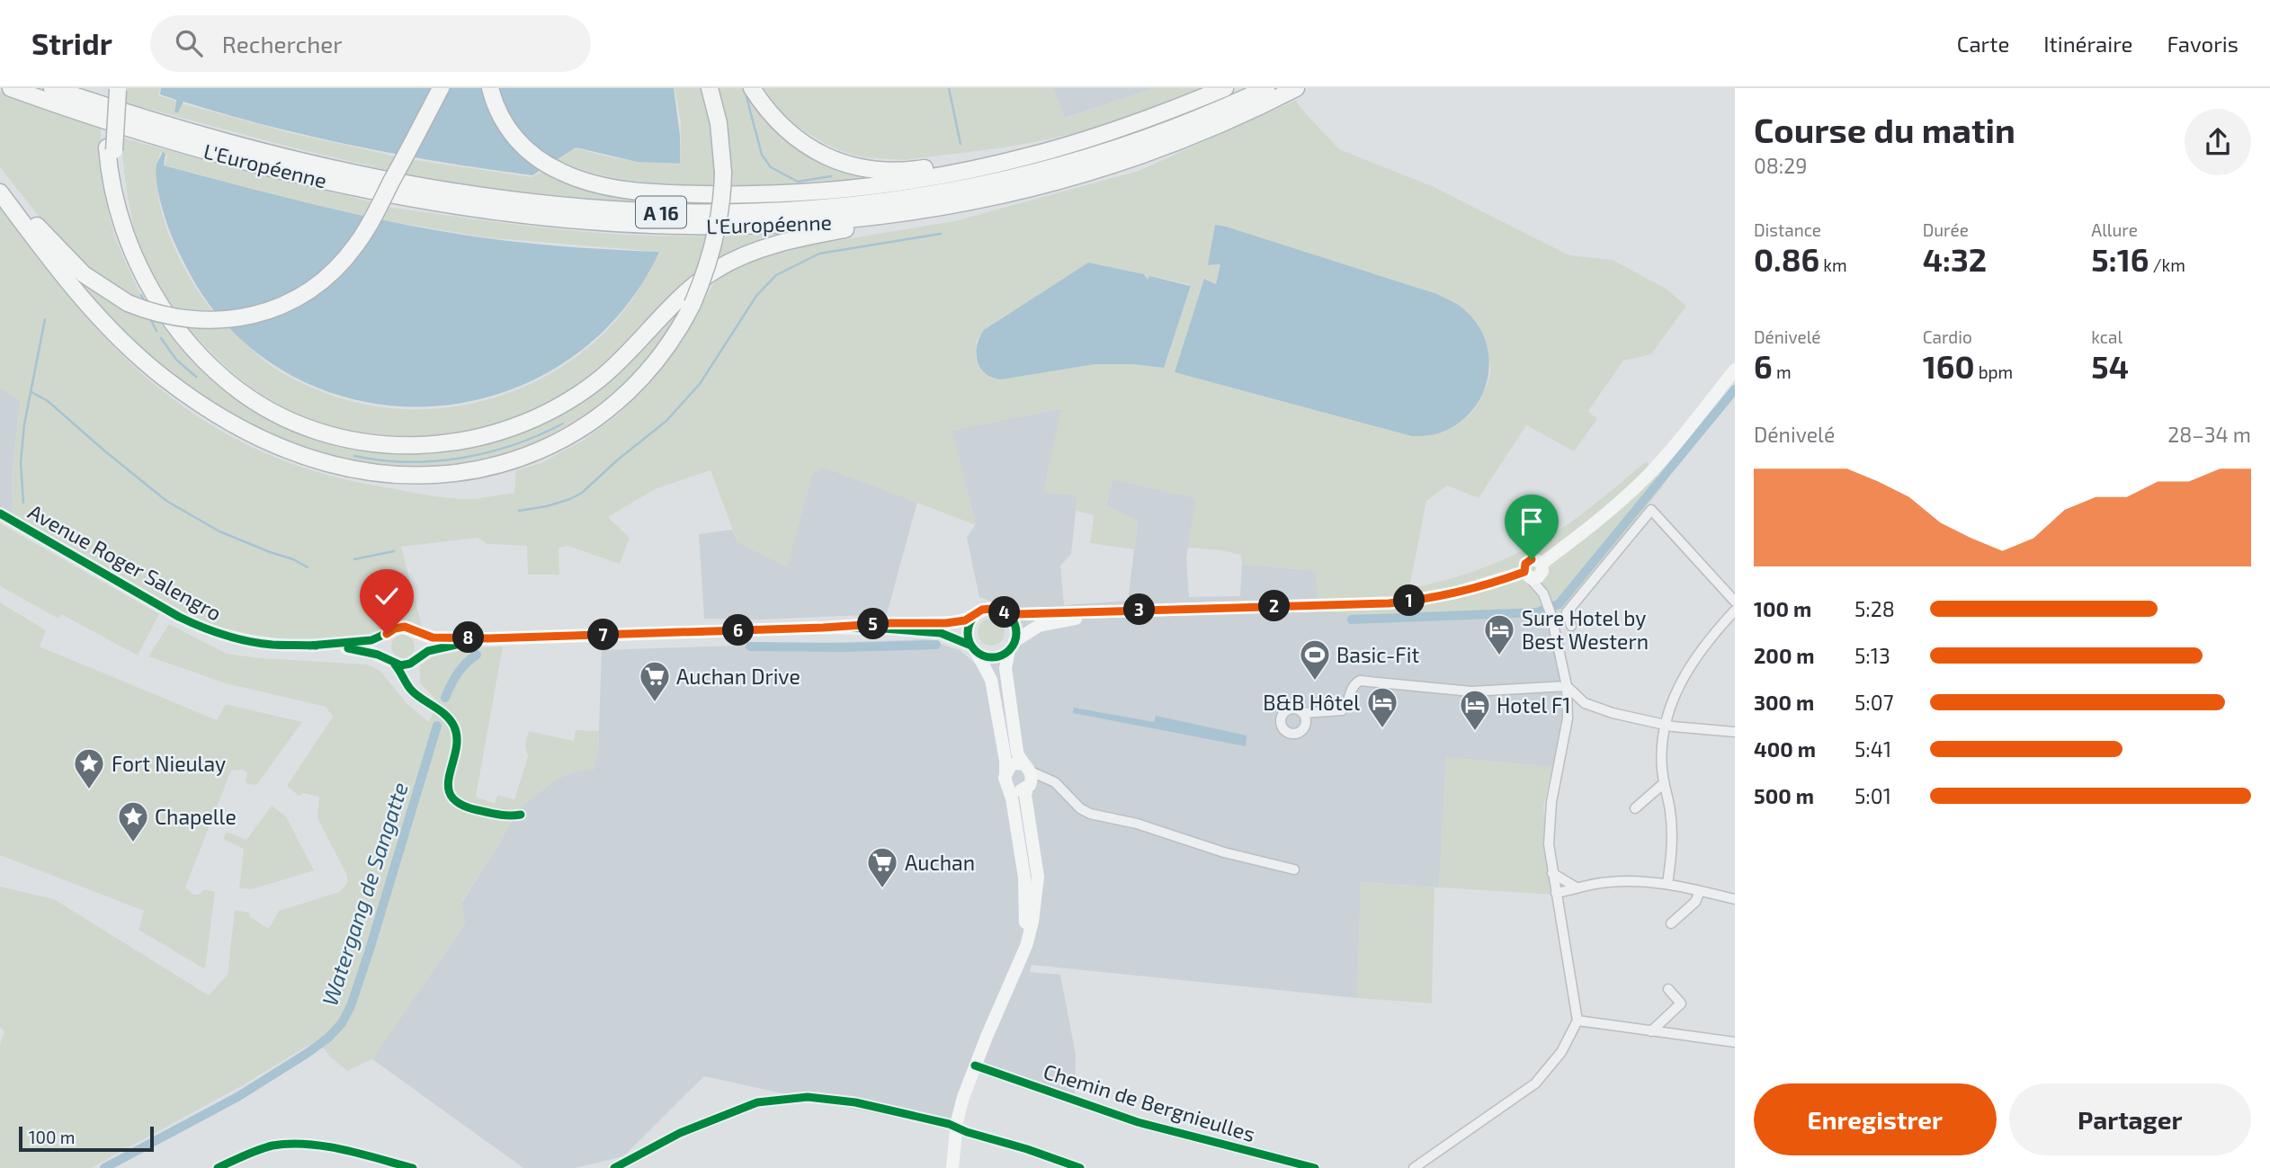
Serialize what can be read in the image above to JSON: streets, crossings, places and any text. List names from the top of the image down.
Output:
{
  "streets": {
    "highway": ["L'Européenne", "A 16"],
    "main road": ["Avenue Roger Salengro"],
    "street": ["Chemin de Bergnieulles"]
  },
  "water": ["Watergang de Sangatte"],
  "places": {
    "hotel": ["Sure Hotel by Best Western", "B&B Hôtel", "Hotel F1"],
    "sports": ["Basic-Fit"],
    "supermarket": ["Auchan Drive", "Auchan"],
    "place": ["Fort Nieulay", "Chapelle"]
  },
  "scale_bar": "100 m",
  "page": {
    "header": "Stridr",
    "search": "Rechercher",
    "nav": ["Carte", "Itinéraire", "Favoris"],
    "heading": ["Course du matin", "08:29"],
    "stats": [
      ["Distance", "0.86 km"],
      ["Durée", "4:32"],
      ["Allure", "5:16 /km"],
      ["Dénivelé", "6 m"],
      ["Cardio", "160 bpm"],
      ["kcal", "54"]
    ],
    "chart": ["Dénivelé", "28–34 m"],
    "pins": [
      "1",
      "2",
      "3",
      "4",
      "5",
      "6",
      "7",
      "8"
    ],
    "list": [
      {
        "name": "100 m",
        "note": "5:28"
      },
      {
        "name": "200 m",
        "note": "5:13"
      },
      {
        "name": "300 m",
        "note": "5:07"
      },
      {
        "name": "400 m",
        "note": "5:41"
      },
      {
        "name": "500 m",
        "note": "5:01"
      }
    ],
    "buttons": ["Enregistrer", "Partager"],
    "scale": "100 m"
  }
}
